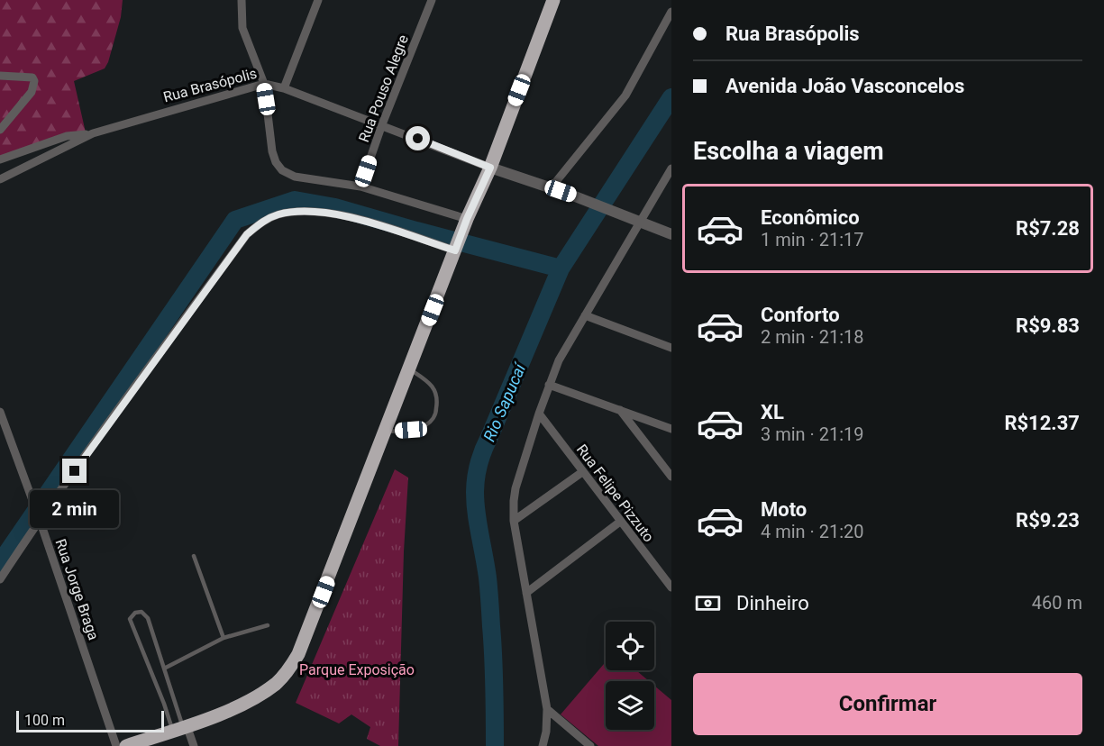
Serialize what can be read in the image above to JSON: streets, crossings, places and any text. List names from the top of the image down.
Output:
{
  "streets": {
    "street": [
      "Rua Brasópolis",
      "Rua Pouso Alegre",
      "Rua Felipe Pizzuto",
      "Rua Jorge Braga"
    ]
  },
  "crossings": [
    ["Rua Brasópolis", "Rua Pouso Alegre"]
  ],
  "water": ["Rio Sapucaí"],
  "parks": ["Parque Exposição"],
  "scale_bar": "100 m",
  "page": {
    "banner": ["Rua Brasópolis", "Avenida João Vasconcelos"],
    "heading": "Escolha a viagem",
    "list": [
      {
        "name": "Econômico",
        "note": "1 min · 21:17",
        "value": "R$7.28"
      },
      {
        "name": "Conforto",
        "note": "2 min · 21:18",
        "value": "R$9.83"
      },
      {
        "name": "XL",
        "note": "3 min · 21:19",
        "value": "R$12.37"
      },
      {
        "name": "Moto",
        "note": "4 min · 21:20",
        "value": "R$9.23"
      }
    ],
    "bubble": "2 min",
    "pay": ["Dinheiro", "460 m"],
    "buttons": "Confirmar",
    "scale": "100 m"
  }
}
